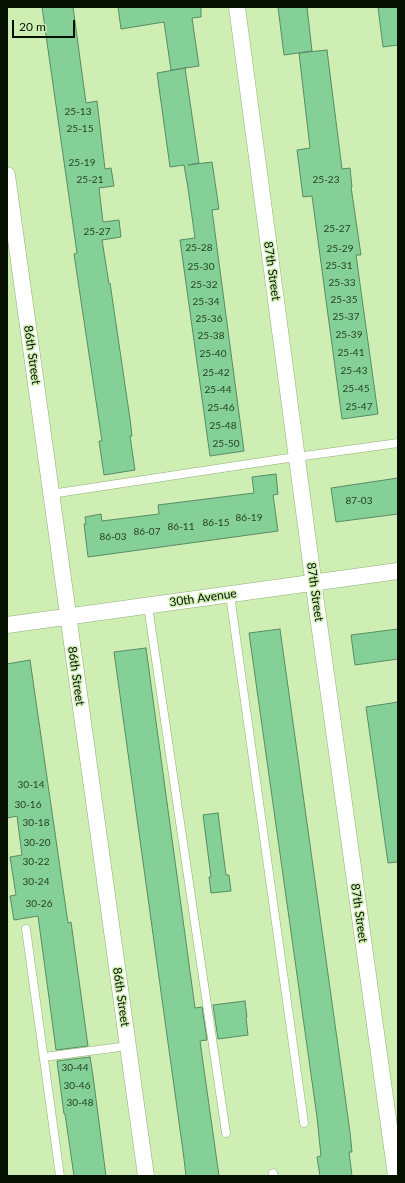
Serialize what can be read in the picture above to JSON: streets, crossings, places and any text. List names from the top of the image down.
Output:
{
  "streets": {
    "street": ["87th Street", "86th Street", "30th Avenue"]
  },
  "crossings": [
    ["87th Street", "30th Avenue"],
    ["86th Street", "30th Avenue"]
  ],
  "house_numbers": [
    "25-13",
    "25-15",
    "25-19",
    "25-21",
    "25-23",
    "25-27",
    "25-27",
    "25-28",
    "25-29",
    "25-31",
    "25-30",
    "25-33",
    "25-32",
    "25-35",
    "25-34",
    "25-37",
    "25-36",
    "25-39",
    "25-38",
    "25-41",
    "25-40",
    "25-43",
    "25-42",
    "25-45",
    "25-44",
    "25-47",
    "25-46",
    "25-48",
    "25-50",
    "87-03",
    "86-19",
    "86-15",
    "86-11",
    "86-07",
    "86-03",
    "30-14",
    "30-16",
    "30-18",
    "30-20",
    "30-22",
    "30-24",
    "30-26",
    "30-44",
    "30-46",
    "30-48"
  ],
  "scale_bar": "20 m"
}
